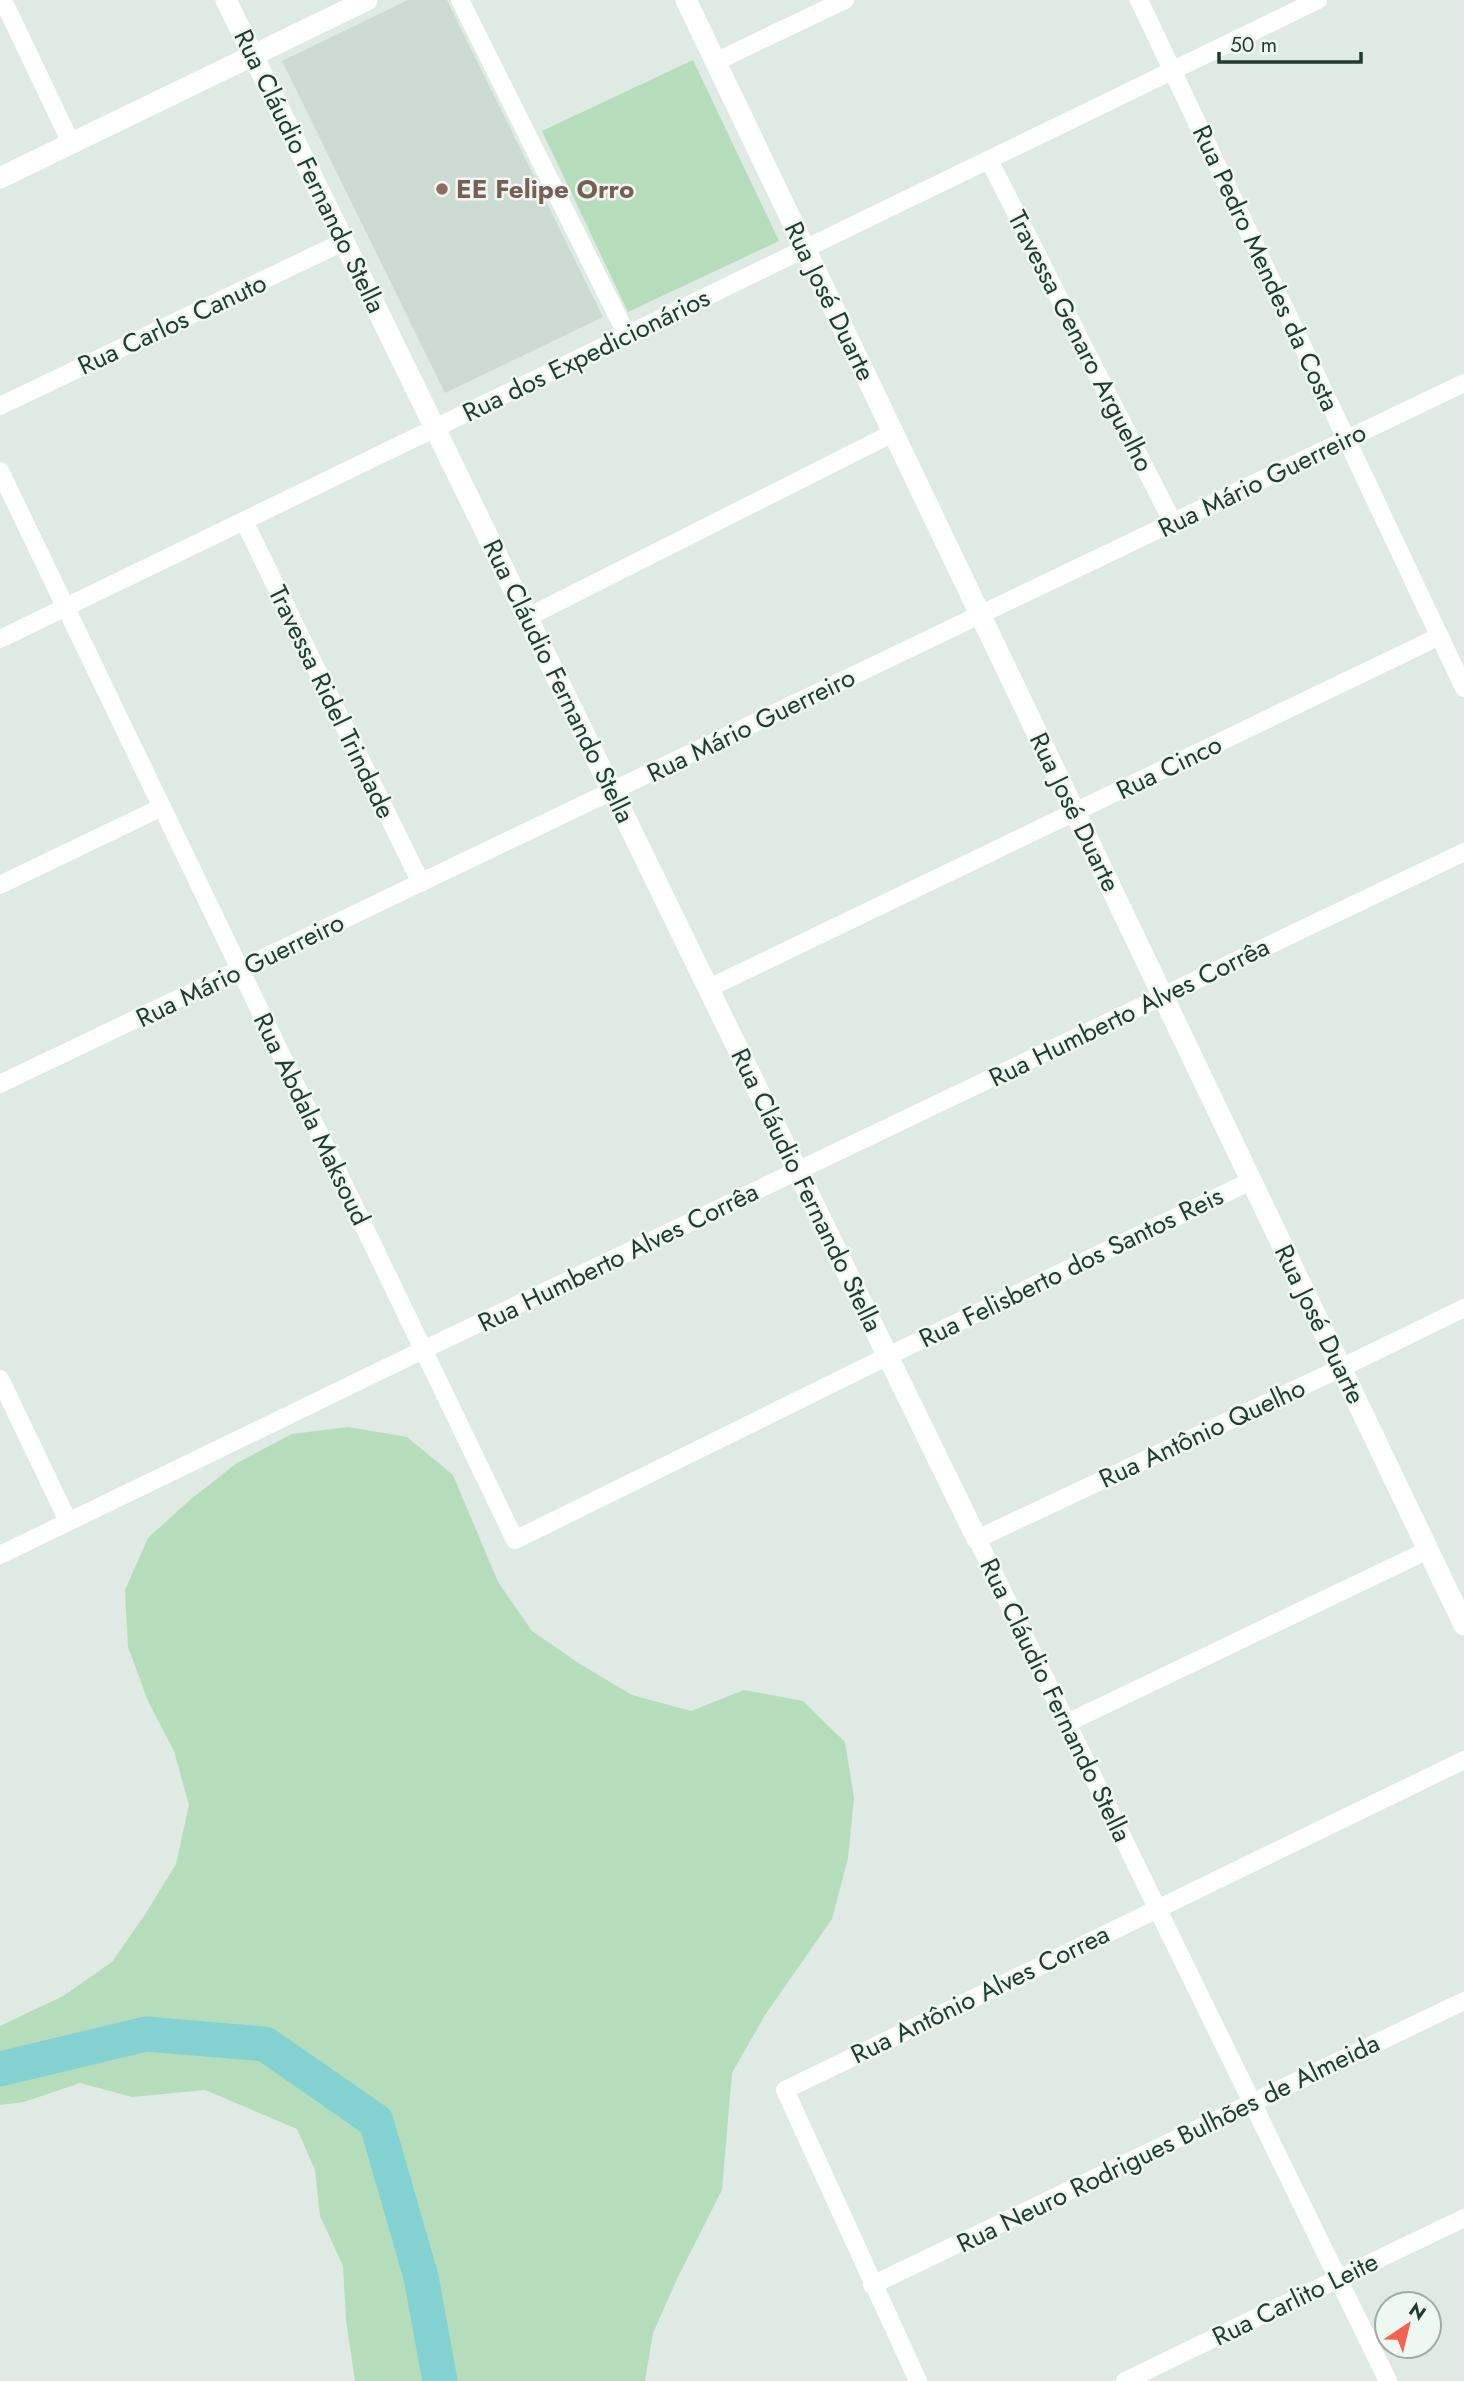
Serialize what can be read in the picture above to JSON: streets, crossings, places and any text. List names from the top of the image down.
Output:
{
  "streets": {
    "street": [
      "Rua Cláudio Fernando Stella",
      "Rua Pedro Mendes da Costa",
      "Rua José Duarte",
      "Rua Carlos Canuto",
      "Travessa Genaro Arguelho",
      "Rua dos Expedicionários",
      "Rua Mário Guerreiro",
      "Travessa Ridel Trindade",
      "Rua Cinco",
      "Rua Humberto Alves Corrêa",
      "Rua Abdala Maksoud",
      "Rua Felisberto dos Santos Reis",
      "Rua Antônio Quelho",
      "Rua Antônio Alves Correa",
      "Rua Neuro Rodrigues Bulhões de Almeida",
      "Rua Carlito Leite"
    ]
  },
  "crossings": [
    ["Rua Cláudio Fernando Stella", "Rua Carlos Canuto"],
    ["Rua Cláudio Fernando Stella", "Rua dos Expedicionários"],
    ["Rua Cláudio Fernando Stella", "Rua Mário Guerreiro"],
    ["Rua Cláudio Fernando Stella", "Rua Cinco"],
    ["Rua Cláudio Fernando Stella", "Rua Humberto Alves Corrêa"],
    ["Rua Cláudio Fernando Stella", "Rua Felisberto dos Santos Reis"],
    ["Rua Cláudio Fernando Stella", "Rua Antônio Quelho"],
    ["Rua Cláudio Fernando Stella", "Rua Antônio Alves Correa"],
    ["Rua Cláudio Fernando Stella", "Rua Neuro Rodrigues Bulhões de Almeida"],
    ["Rua Cláudio Fernando Stella", "Rua Carlito Leite"],
    ["Rua Pedro Mendes da Costa", "Rua dos Expedicionários"],
    ["Rua Pedro Mendes da Costa", "Rua Mário Guerreiro"],
    ["Rua Pedro Mendes da Costa", "Rua Cinco"],
    ["Rua José Duarte", "Rua dos Expedicionários"],
    ["Rua José Duarte", "Rua Mário Guerreiro"],
    ["Rua José Duarte", "Rua Cinco"],
    ["Rua José Duarte", "Rua Humberto Alves Corrêa"],
    ["Rua José Duarte", "Rua Felisberto dos Santos Reis"],
    ["Rua José Duarte", "Rua Antônio Quelho"],
    ["Travessa Genaro Arguelho", "Rua dos Expedicionários"],
    ["Travessa Genaro Arguelho", "Rua Mário Guerreiro"],
    ["Rua dos Expedicionários", "Travessa Ridel Trindade"],
    ["Rua dos Expedicionários", "Rua Abdala Maksoud"],
    ["Rua Mário Guerreiro", "Travessa Ridel Trindade"],
    ["Rua Mário Guerreiro", "Rua Abdala Maksoud"],
    ["Rua Humberto Alves Corrêa", "Rua Abdala Maksoud"],
    ["Rua Abdala Maksoud", "Rua Felisberto dos Santos Reis"],
    ["Rua Antônio Alves Correa", "Rua Neuro Rodrigues Bulhões de Almeida"]
  ],
  "places": ["EE Felipe Orro"],
  "scale_bar": "50 m",
  "north": "top right"
}
